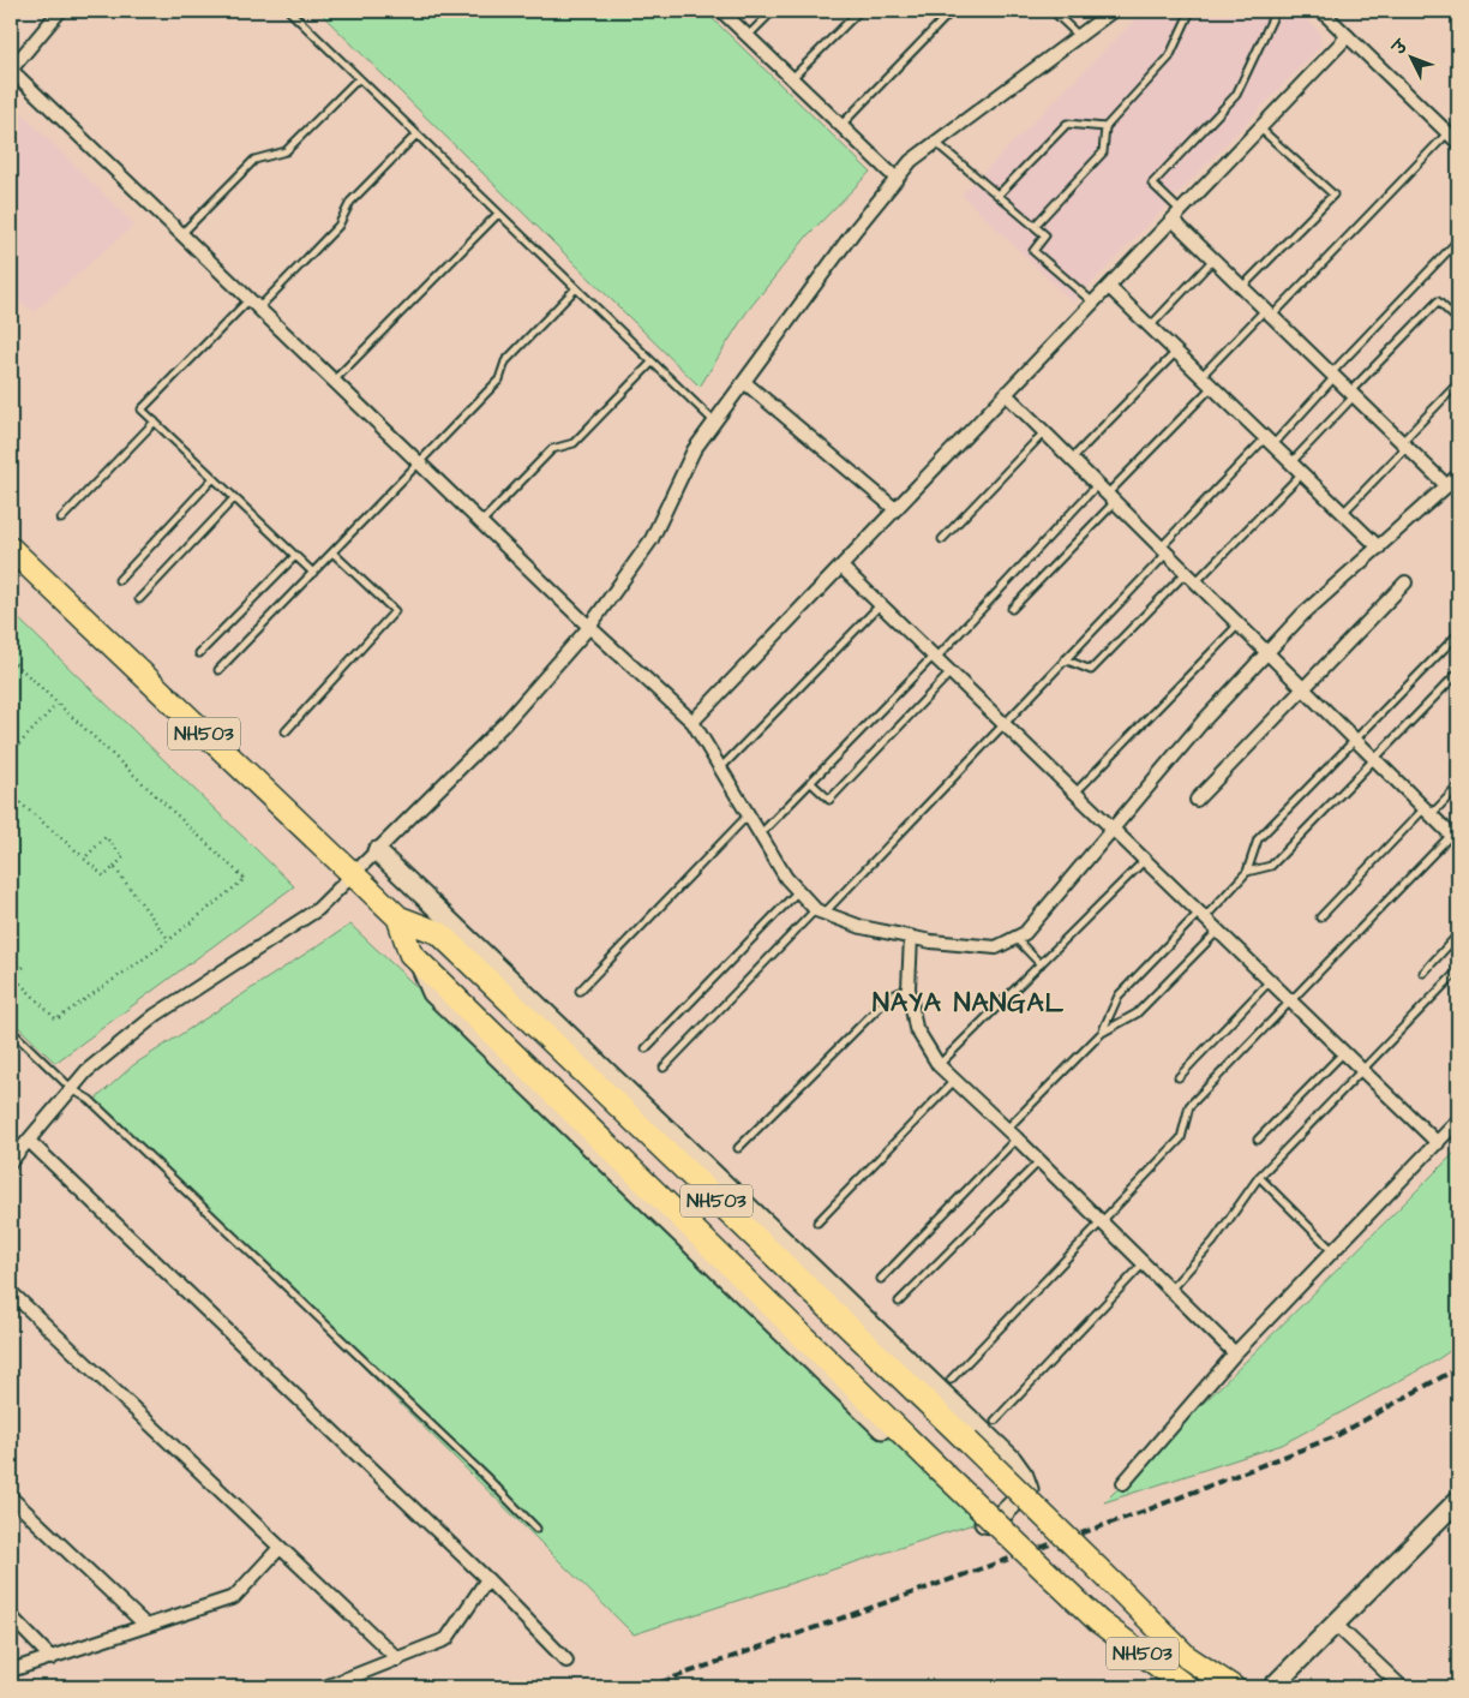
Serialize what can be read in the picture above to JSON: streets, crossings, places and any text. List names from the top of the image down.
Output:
{
  "streets": {
    "highway": ["NH503"]
  },
  "districts": ["NAYA NANGAL"],
  "north": "top left"
}
